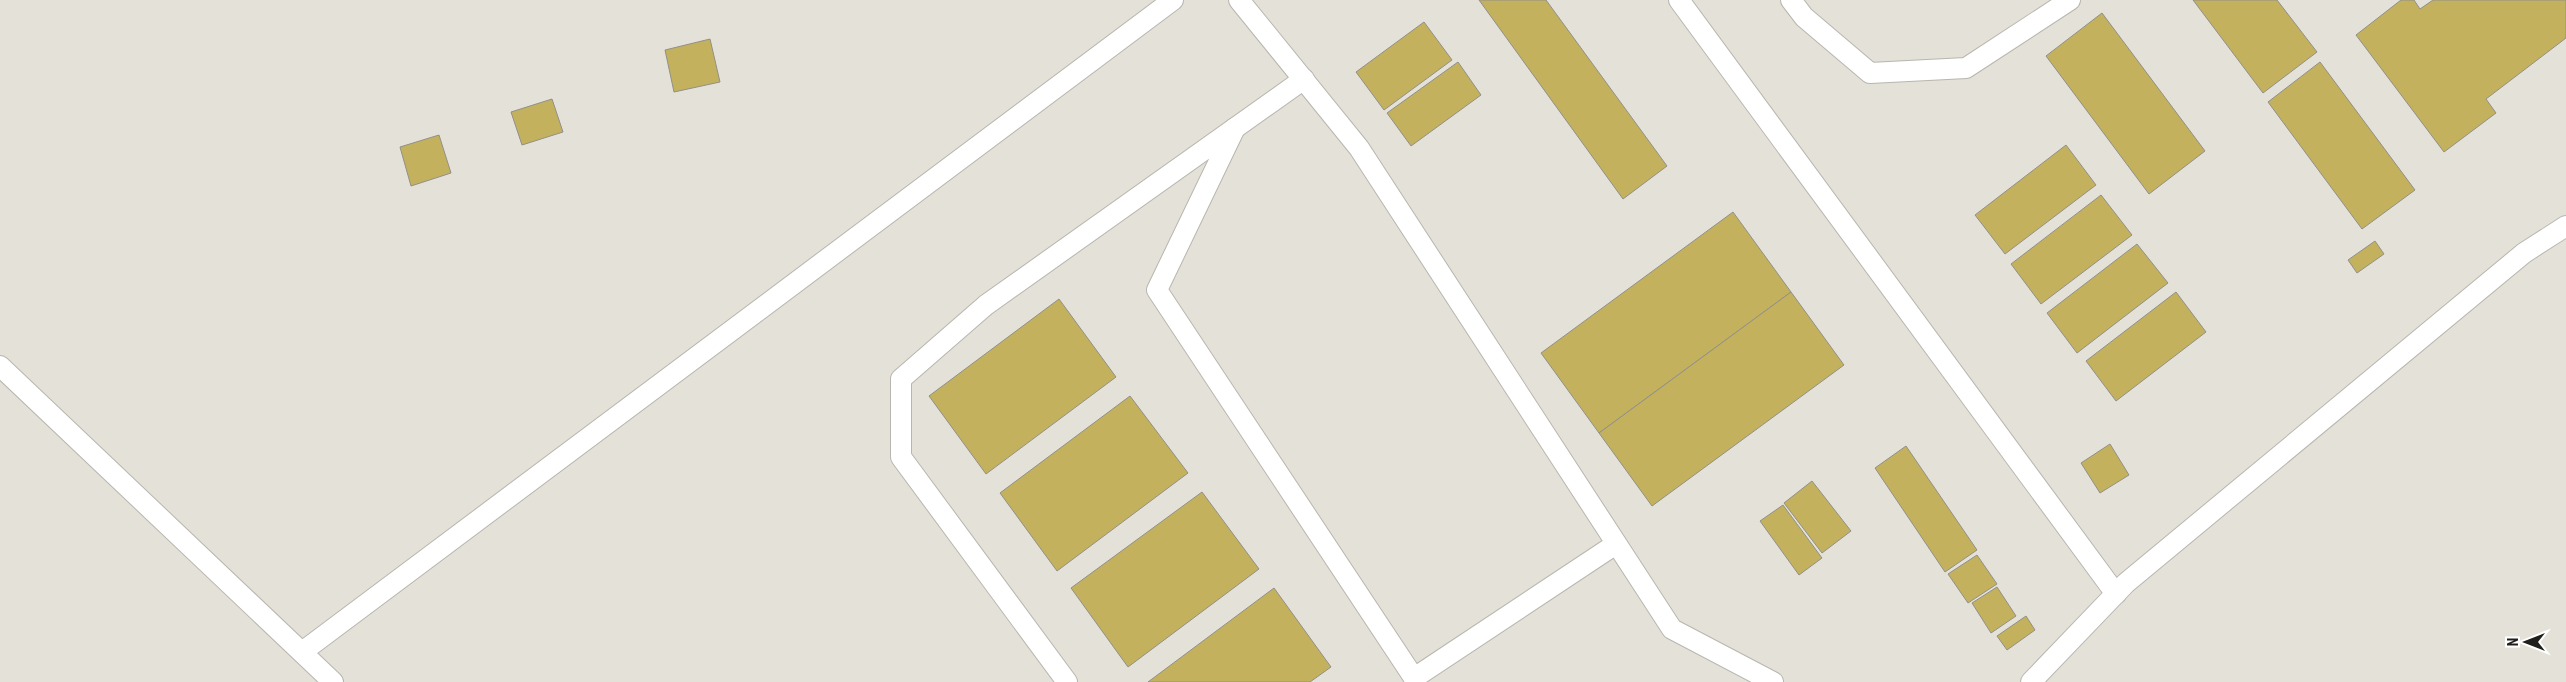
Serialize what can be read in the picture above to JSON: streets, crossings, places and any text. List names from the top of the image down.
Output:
{
  "north": "left"
}
